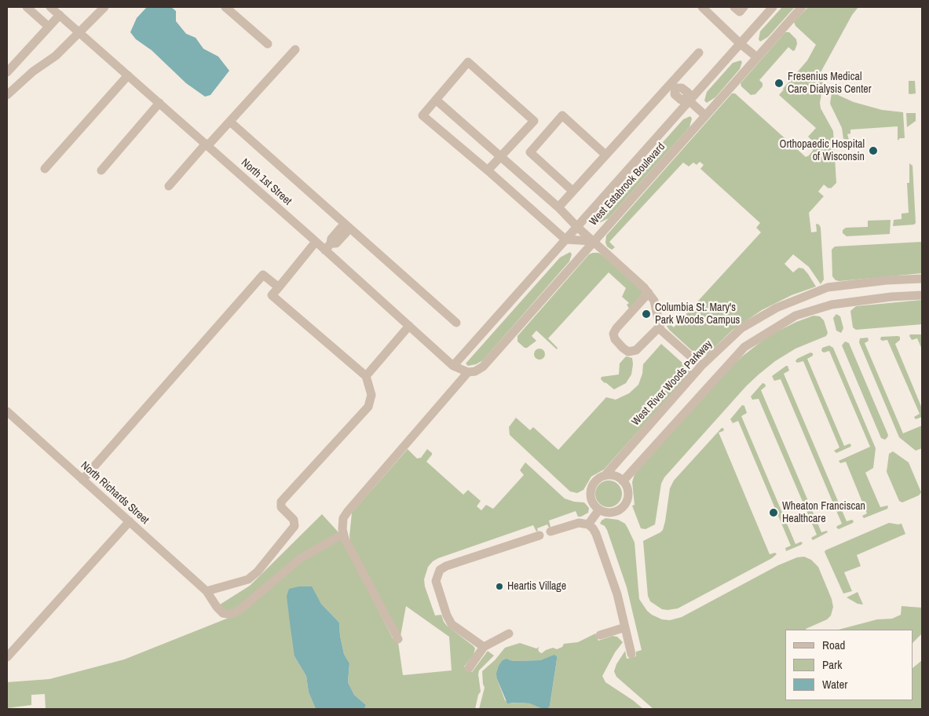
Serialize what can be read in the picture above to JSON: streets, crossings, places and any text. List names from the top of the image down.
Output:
{
  "streets": {
    "street": [
      "North 1st Street",
      "West Estabrook Boulevard",
      "West River Woods Parkway",
      "North Richards Street"
    ]
  },
  "crossings": [
    ["North 1st Street", "West Estabrook Boulevard"]
  ],
  "places": [
    "Fresenius Medical Care Dialysis Center",
    "Orthopaedic Hospital of Wisconsin",
    "Columbia St. Mary's Park Woods Campus",
    "Wheaton Franciscan Healthcare",
    "Heartis Village"
  ],
  "legend": ["Road", "Park", "Water"]
}
